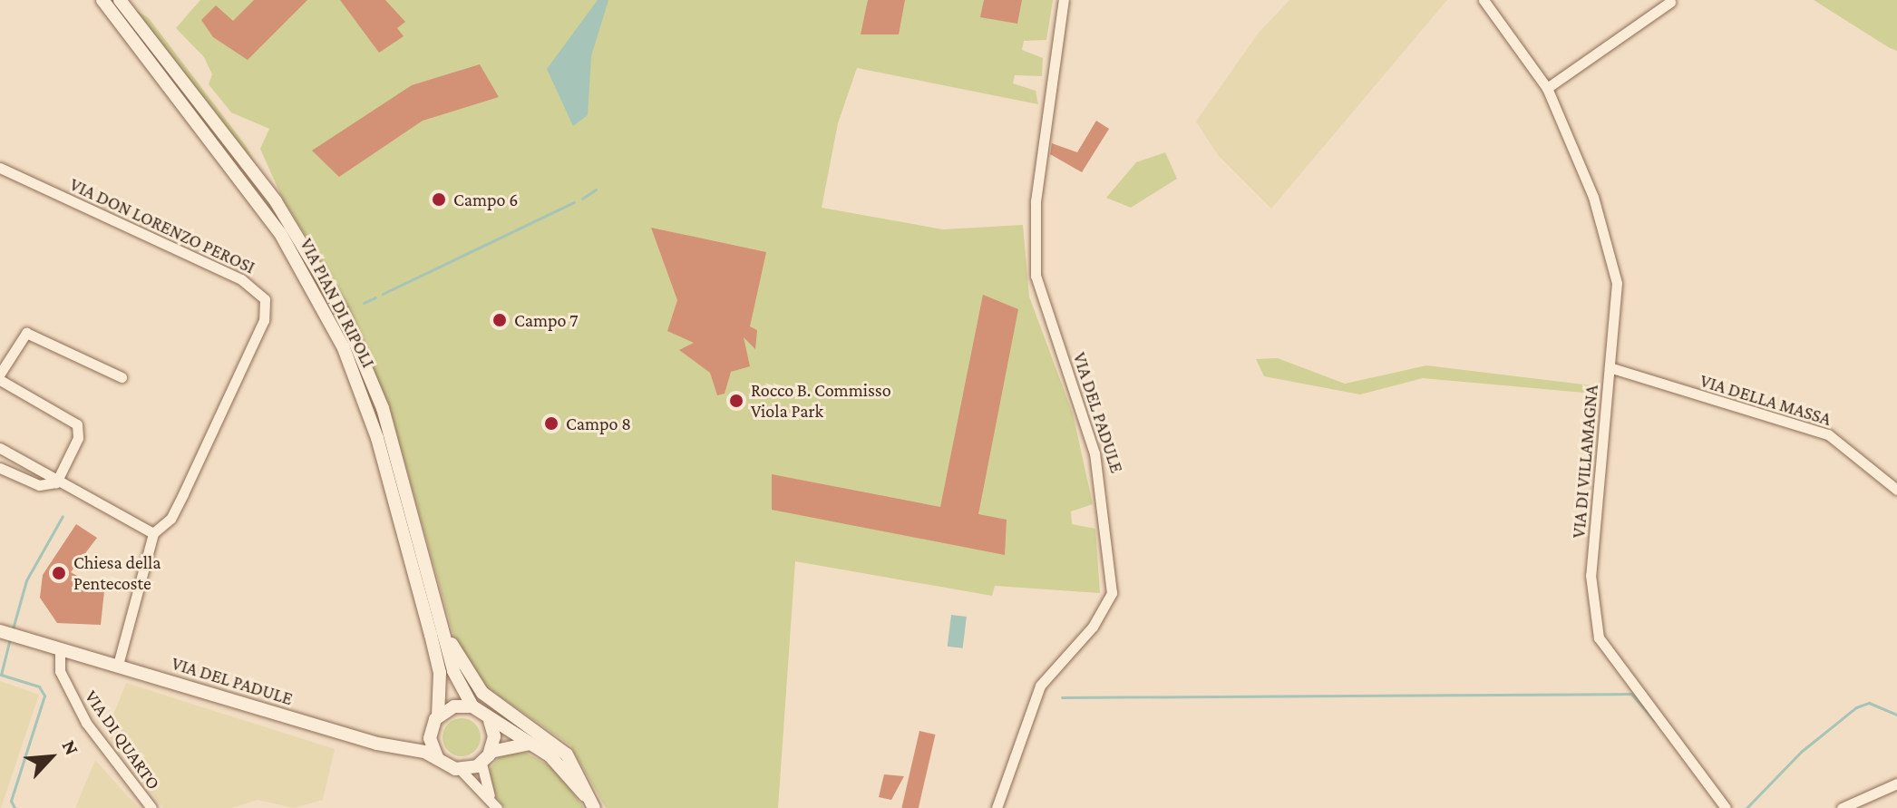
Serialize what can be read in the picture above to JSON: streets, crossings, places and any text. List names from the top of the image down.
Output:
{
  "streets": {
    "main road": ["VIA PIAN DI RIPOLI", "VIA DEL PADULE"],
    "street": [
      "VIA DON LORENZO PEROSI",
      "VIA DELLA MASSA",
      "VIA DI VILLAMAGNA",
      "VIA DI QUARTO"
    ]
  },
  "crossings": [
    ["VIA PIAN DI RIPOLI", "VIA DEL PADULE"],
    ["VIA DELLA MASSA", "VIA DI VILLAMAGNA"],
    ["VIA DEL PADULE", "VIA DI QUARTO"]
  ],
  "places": [
    "Campo 6",
    "Campo 7",
    "Rocco B. Commisso Viola Park",
    "Campo 8",
    "Chiesa della Pentecoste"
  ],
  "north": "top right"
}
